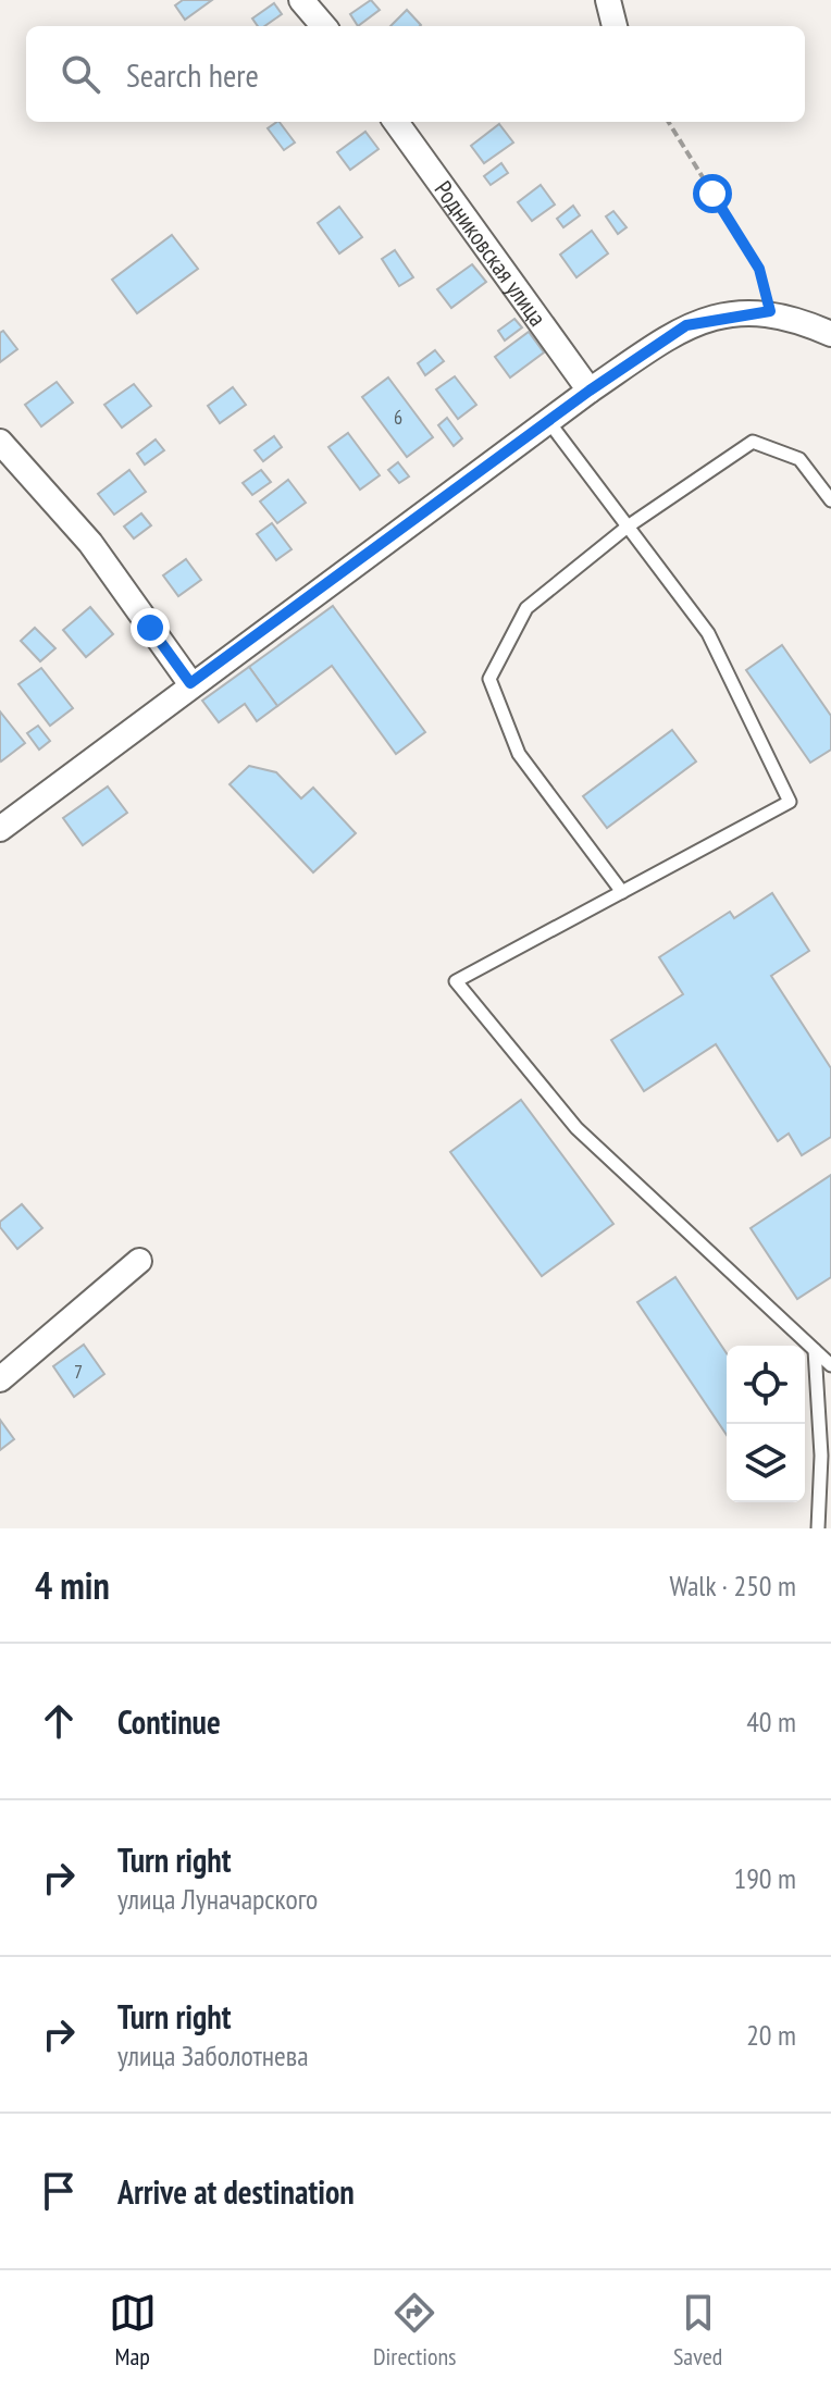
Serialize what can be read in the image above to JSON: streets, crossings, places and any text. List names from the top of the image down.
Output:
{
  "streets": {
    "street": ["Родниковская улица"]
  },
  "house_numbers": ["6", "7"],
  "page": {
    "search": "Search here",
    "heading": ["4 min", "Walk · 250 m"],
    "list": [
      ["Continue", "40 m"],
      ["Turn right", "улица Луначарского", "190 m"],
      ["Turn right", "улица Заболотнева", "20 m"],
      "Arrive at destination"
    ],
    "nav": ["Map", "Directions", "Saved"]
  }
}
